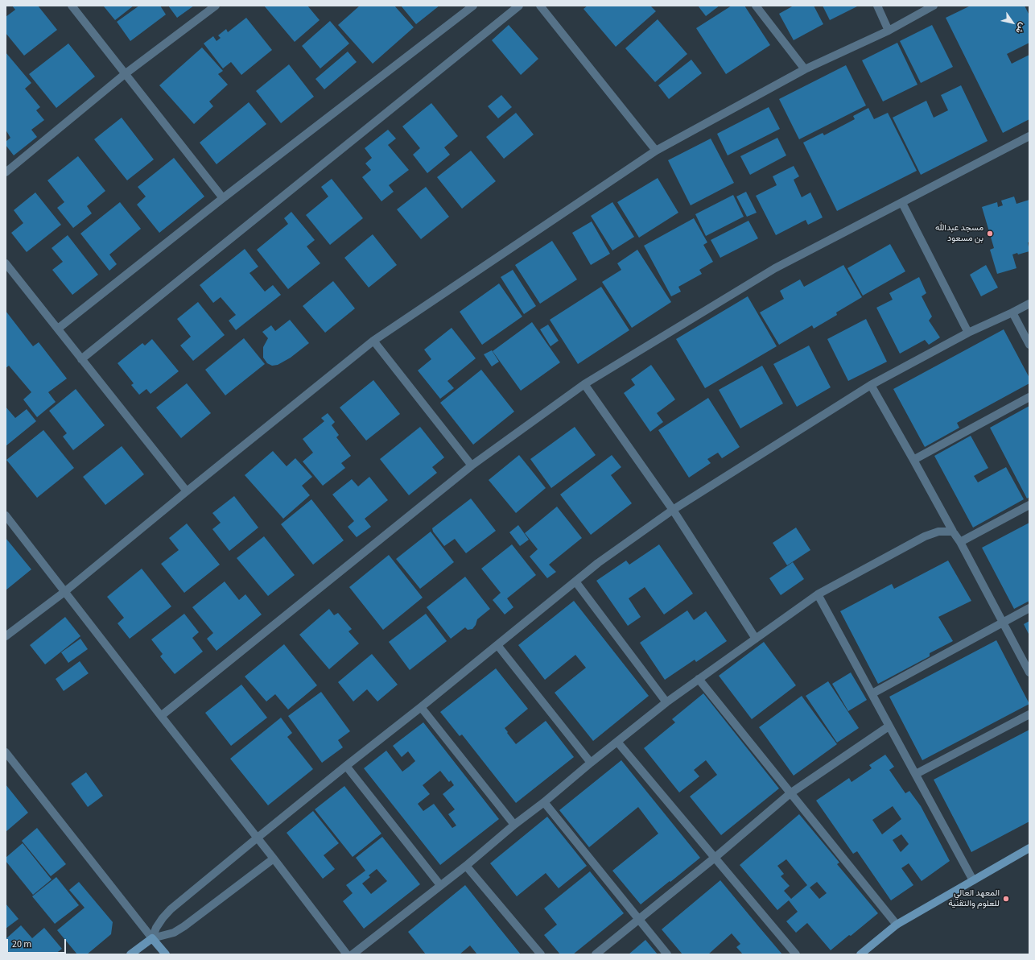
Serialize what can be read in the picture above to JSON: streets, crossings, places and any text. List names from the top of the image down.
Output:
{
  "places": ["مسجد عبدالله بن مسعود", "المعهد العالي للعلوم والتقنية"],
  "scale_bar": "20 m",
  "north": "bottom right"
}
